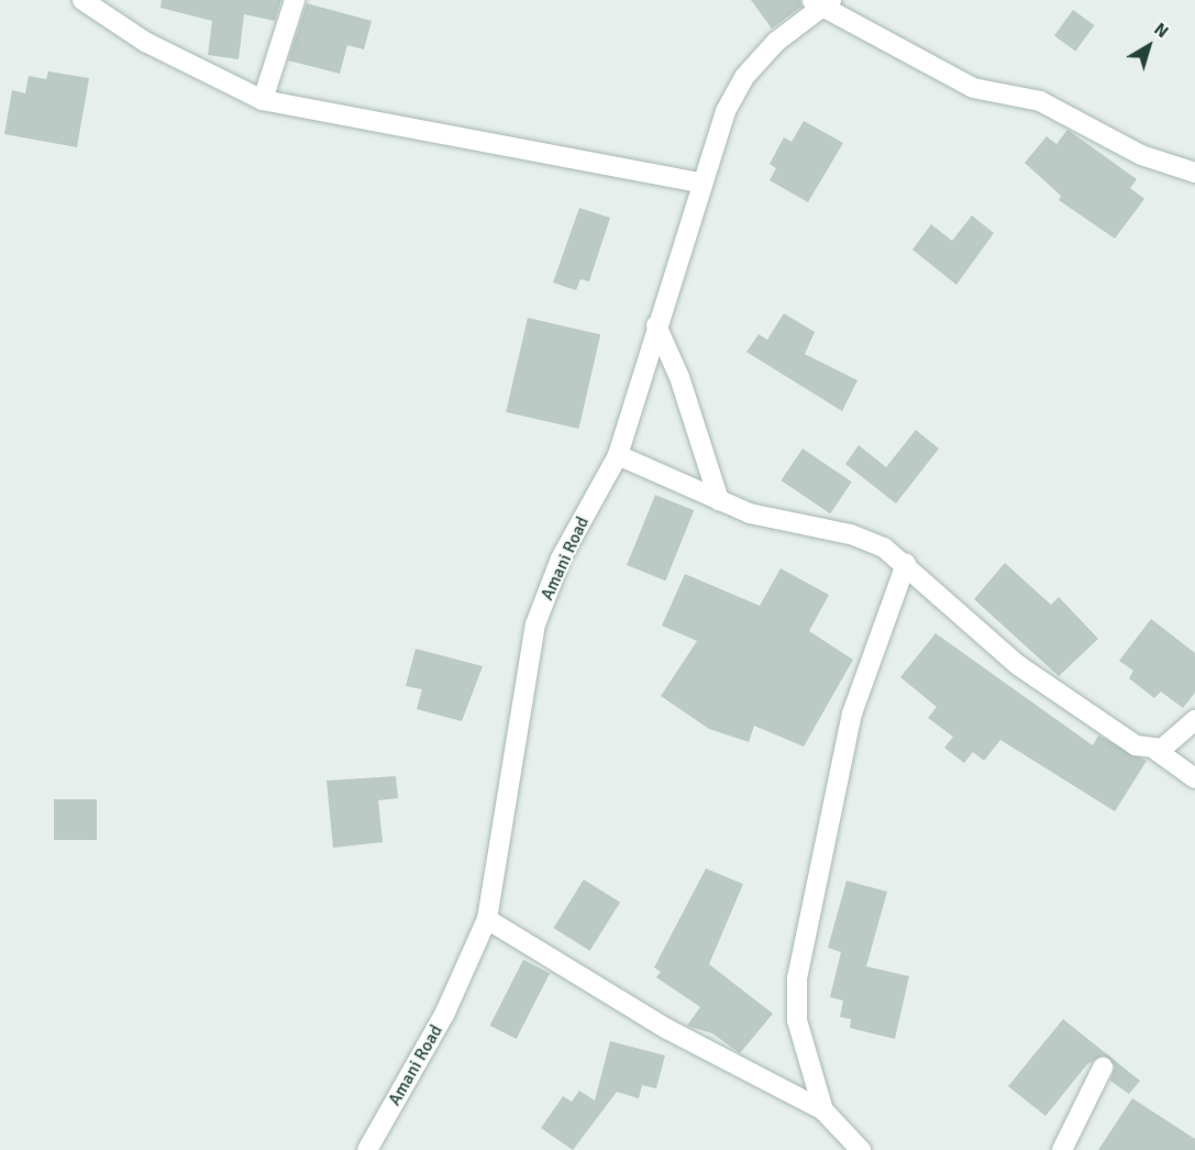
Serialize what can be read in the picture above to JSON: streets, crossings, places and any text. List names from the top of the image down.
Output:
{
  "streets": {
    "street": ["Amani Road"]
  },
  "north": "top right"
}
